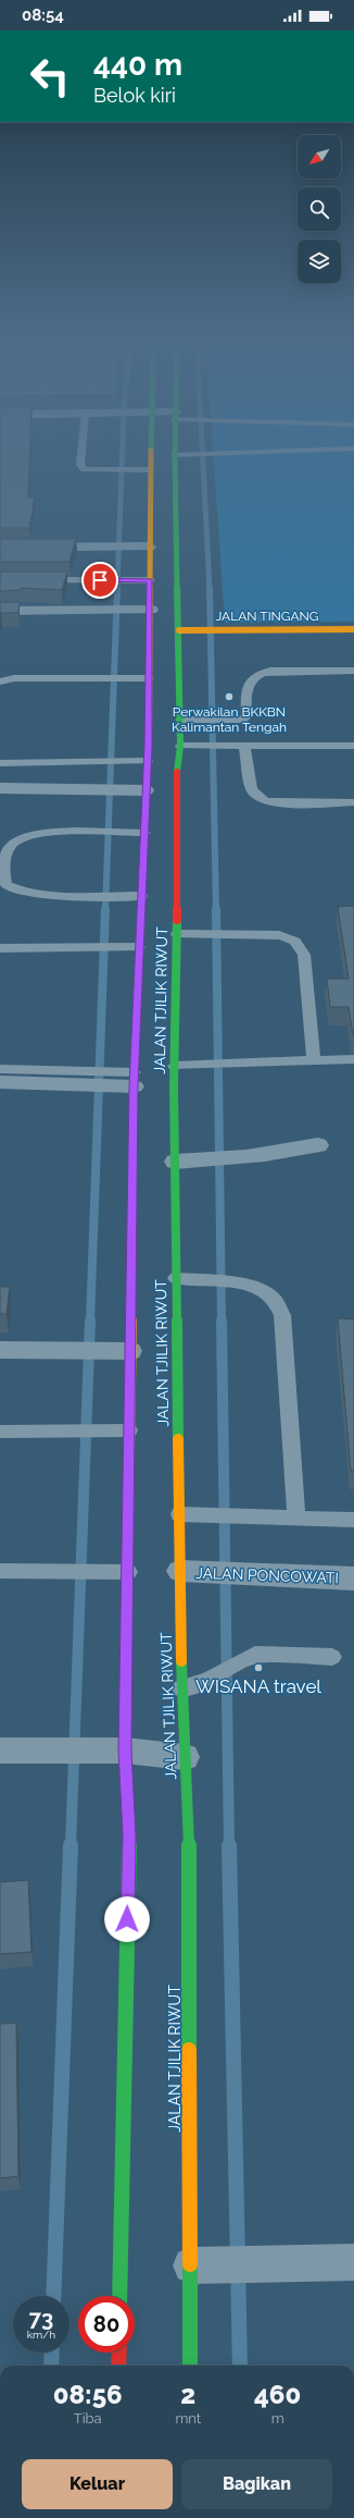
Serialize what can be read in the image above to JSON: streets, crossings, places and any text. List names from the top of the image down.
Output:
{
  "streets": {
    "main road": ["JALAN TINGANG", "JALAN TJILIK RIWUT"],
    "street": ["JALAN PONCOWATI"]
  },
  "crossings": [
    ["JALAN TINGANG", "JALAN TJILIK RIWUT"],
    ["JALAN TJILIK RIWUT", "JALAN PONCOWATI"]
  ],
  "places": ["Perwakilan BKKBN Kalimantan Tengah", "WISANA travel"],
  "north": "bottom left",
  "page": {
    "status": "08:54",
    "turn": ["440 m", "Belok kiri"],
    "speed": "73 km/h",
    "limit": "80",
    "eta": [
      "08:56",
      "Tiba",
      "2",
      "mnt",
      "460",
      "m"
    ],
    "buttons": ["Keluar", "Bagikan"]
  }
}
